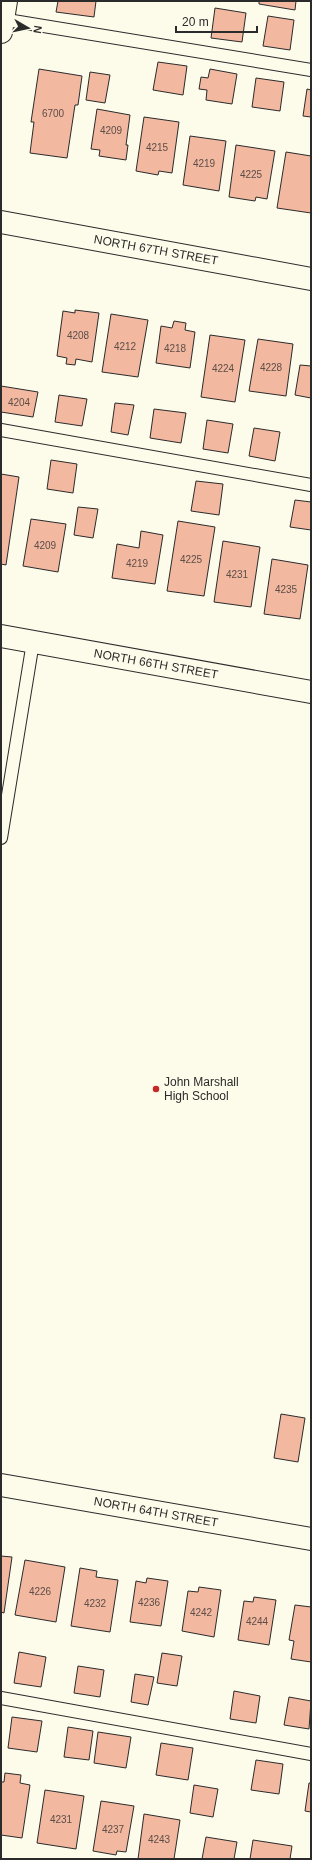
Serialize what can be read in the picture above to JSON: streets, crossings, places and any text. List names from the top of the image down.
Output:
{
  "streets": {
    "street": ["NORTH 67TH STREET", "NORTH 66TH STREET", "NORTH 64TH STREET"]
  },
  "places": ["John Marshall High School"],
  "house_numbers": [
    "6700",
    "4209",
    "4215",
    "4219",
    "4225",
    "4208",
    "4212",
    "4218",
    "4228",
    "4224",
    "4204",
    "4209",
    "4225",
    "4219",
    "4231",
    "4235",
    "4226",
    "4236",
    "4232",
    "4242",
    "4244",
    "4231",
    "4237",
    "4243"
  ],
  "scale_bar": "20 m",
  "north": "right"
}
